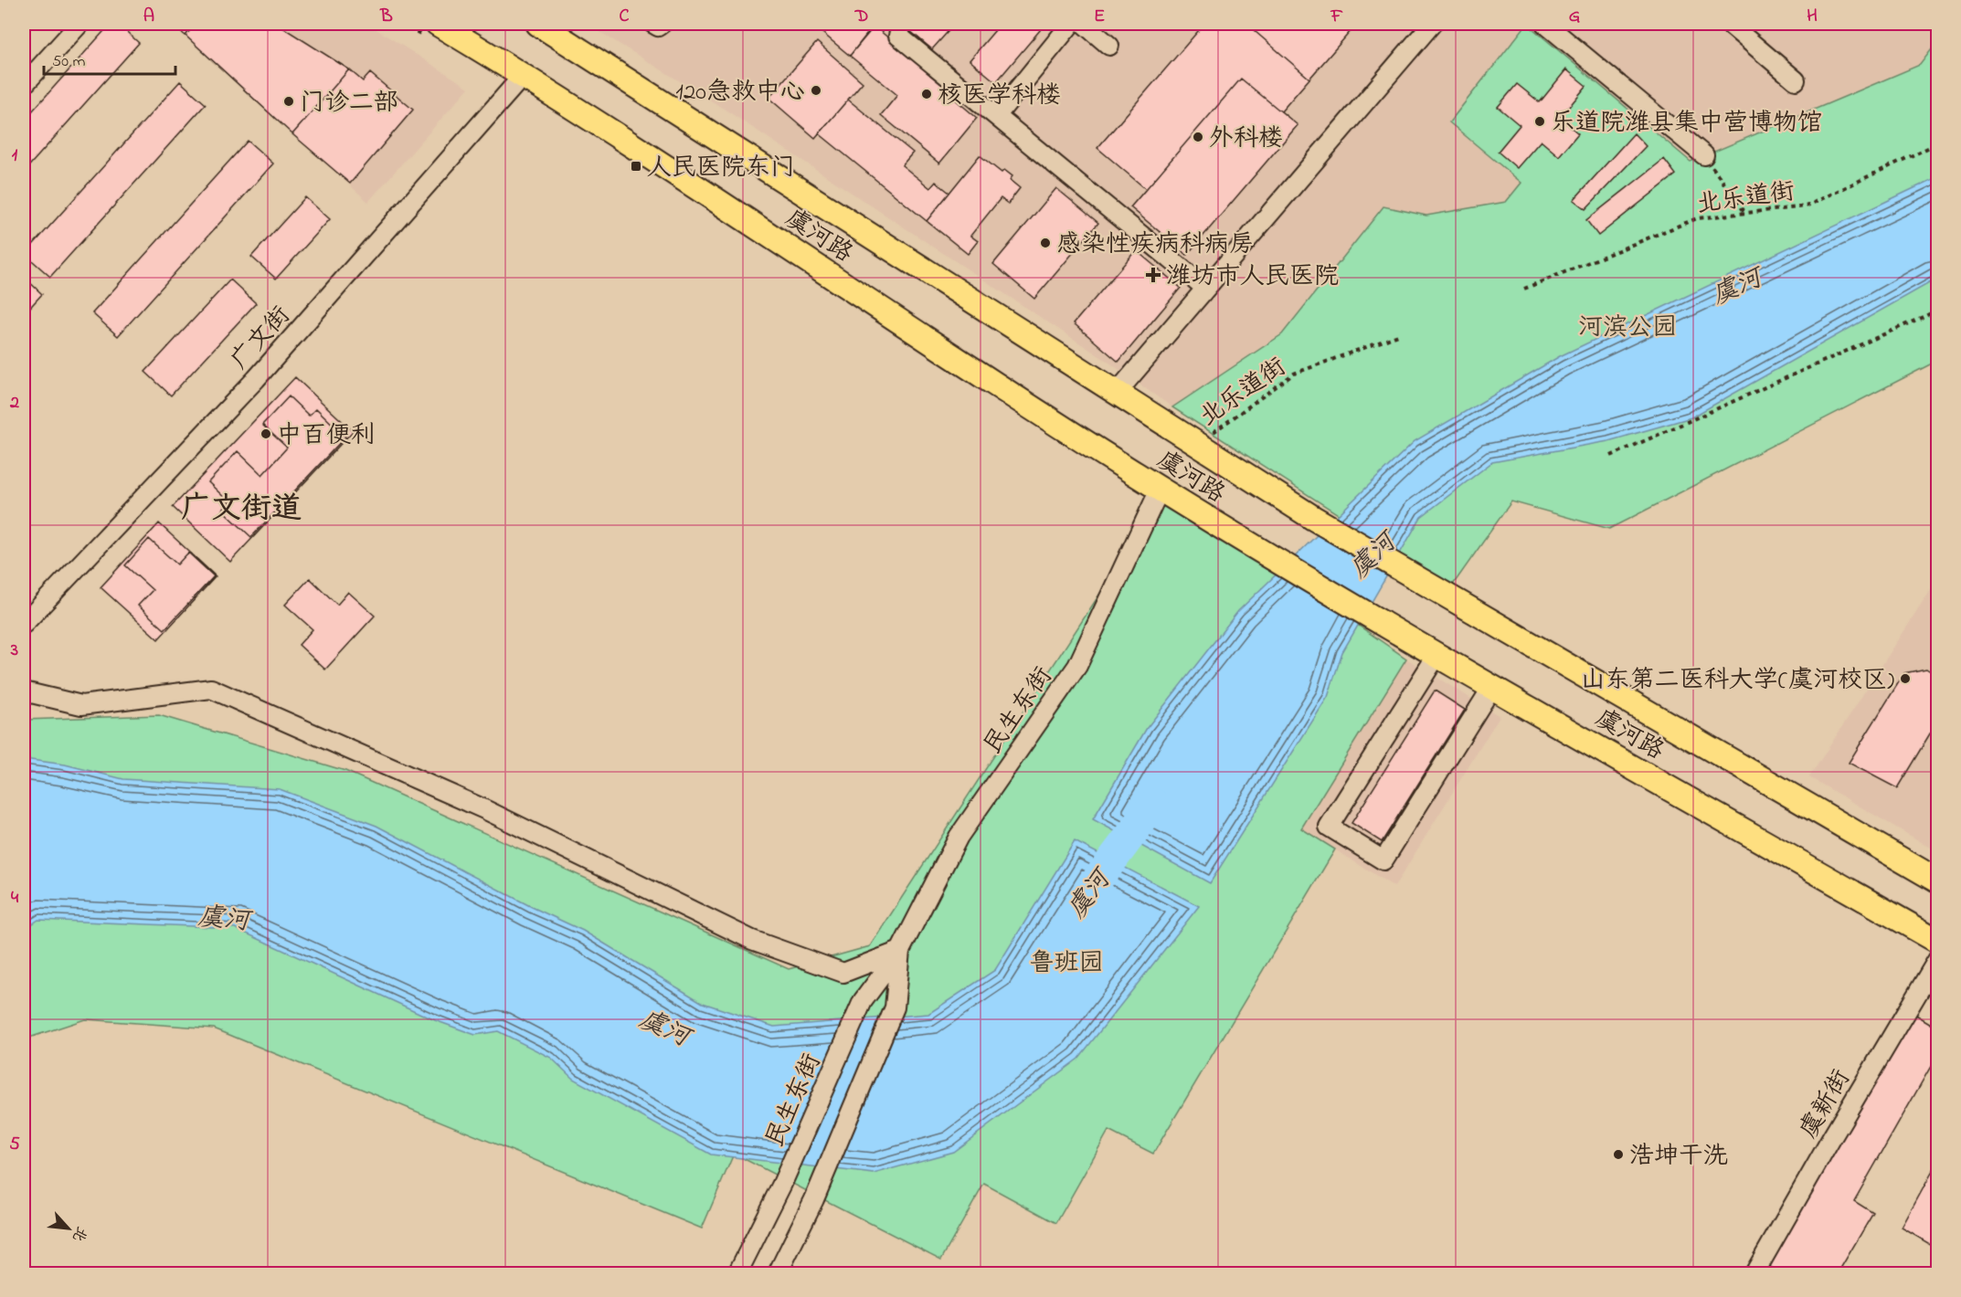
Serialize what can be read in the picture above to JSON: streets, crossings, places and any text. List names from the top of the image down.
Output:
{
  "streets": {
    "main road": ["虞河路"],
    "street": ["广文街", "民生东街", "虞新街"],
    "path": ["北乐道街"]
  },
  "crossings": [
    ["北乐道街", "虞河路"],
    ["虞河路", "广文街"],
    ["虞河路", "民生东街"]
  ],
  "districts": ["广文街道"],
  "water": ["虞河"],
  "parks": ["河滨公园", "鲁班园"],
  "places": {
    "other": [
      "120急救中心",
      "核医学科楼",
      "门诊二部",
      "乐道院潍县集中营博物馆",
      "外科楼",
      "感染性疾病科病房",
      "中百便利",
      "山东第二医科大学(虞河校区)",
      "浩坤干洗"
    ],
    "transit": ["人民医院东门"],
    "health": ["潍坊市人民医院"]
  },
  "scale_bar": "50 m",
  "north": "bottom right",
  "grid": {
    "columns": [
      "A",
      "B",
      "C",
      "D",
      "E",
      "F",
      "G",
      "H"
    ],
    "rows": [
      "1",
      "2",
      "3",
      "4",
      "5"
    ]
  }
}
